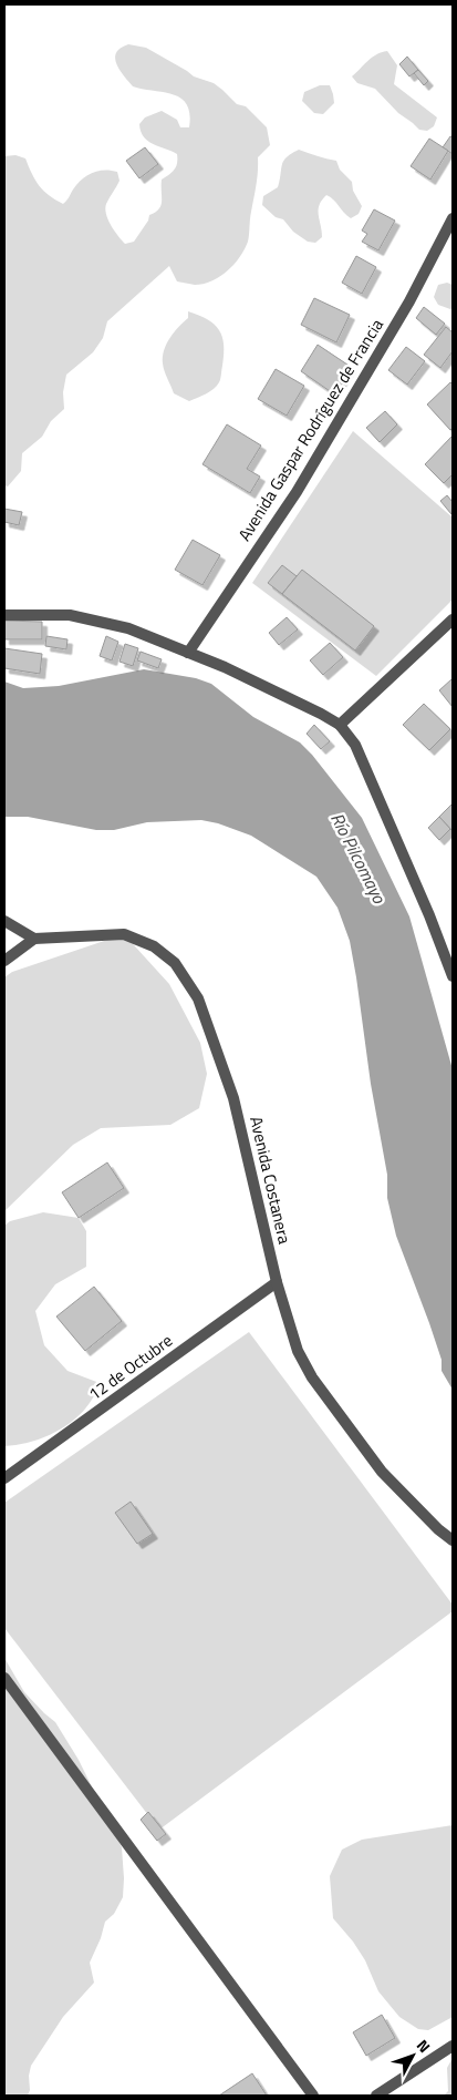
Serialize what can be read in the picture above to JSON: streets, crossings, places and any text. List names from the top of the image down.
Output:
{
  "streets": {
    "street": ["Avenida Gaspar Rodríguez de Francia", "Avenida Costanera", "12 de Octubre"]
  },
  "crossings": [
    ["Avenida Costanera", "12 de Octubre"]
  ],
  "water": ["Río Pilcomayo"],
  "north": "top right"
}
